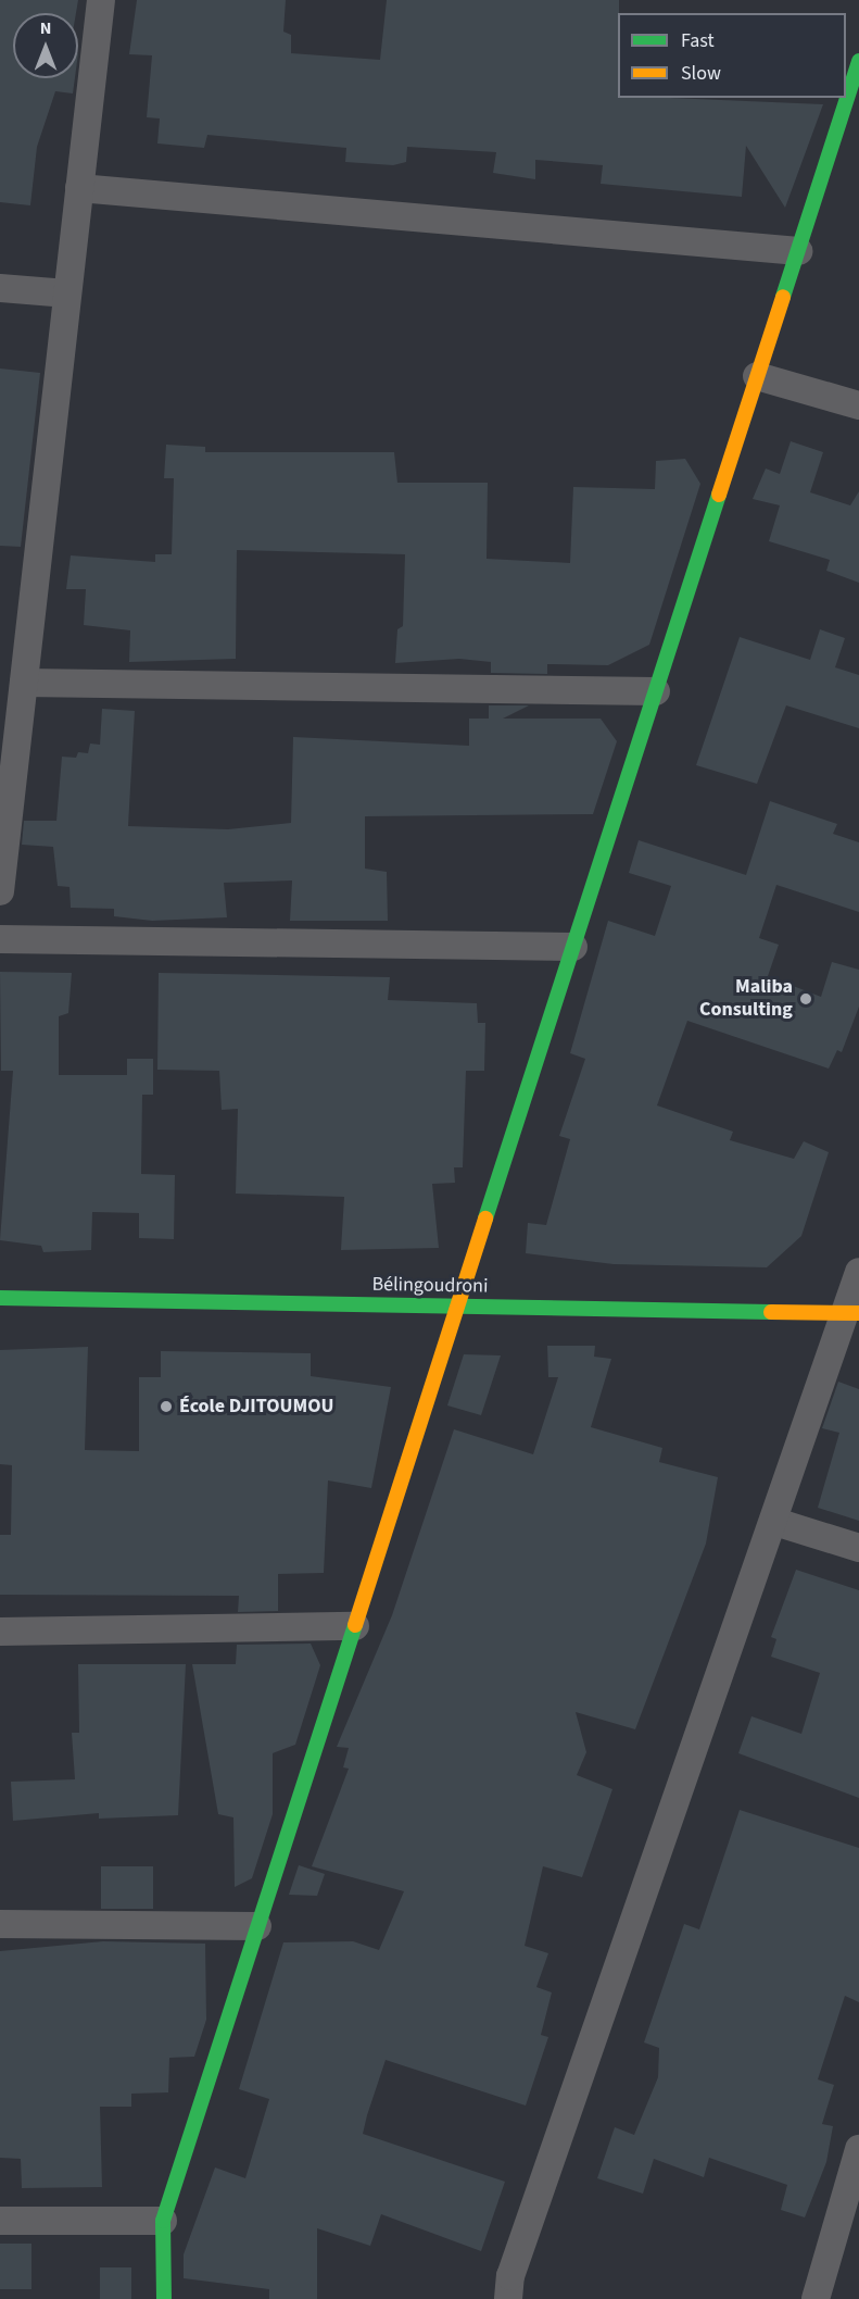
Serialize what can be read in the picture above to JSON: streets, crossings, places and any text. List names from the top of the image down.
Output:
{
  "streets": {
    "street": ["Bélingoudroni"]
  },
  "places": ["Maliba Consulting", "École DJITOUMOU"],
  "legend": ["Fast", "Slow"],
  "north": "top"
}
